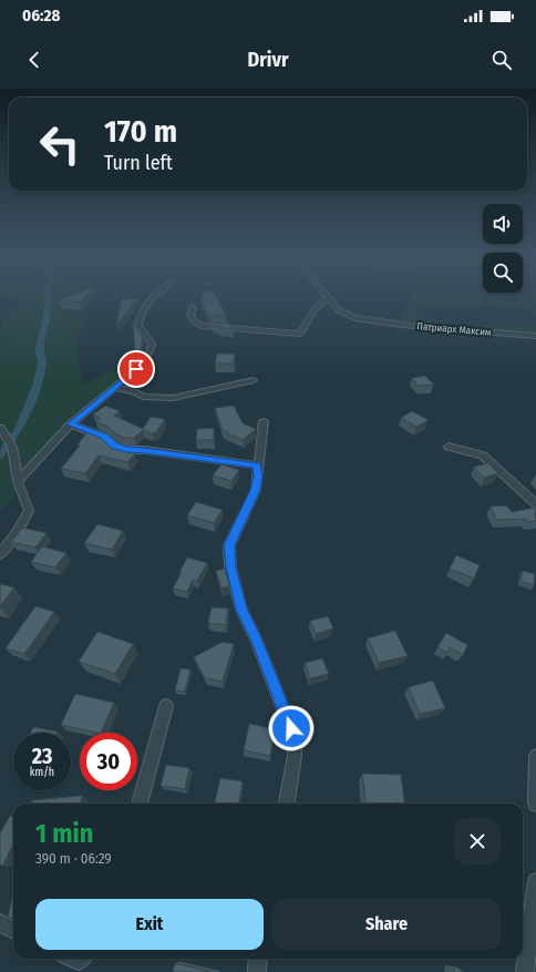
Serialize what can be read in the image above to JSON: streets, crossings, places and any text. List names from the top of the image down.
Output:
{
  "streets": {
    "street": ["Патриарх Максим"]
  },
  "page": {
    "status": "06:28",
    "header": "Drivr",
    "turn": ["170 m", "Turn left"],
    "speed": "23 km/h",
    "limit": "30",
    "heading": ["1 min", "390 m · 06:29"],
    "buttons": ["Exit", "Share"]
  }
}
